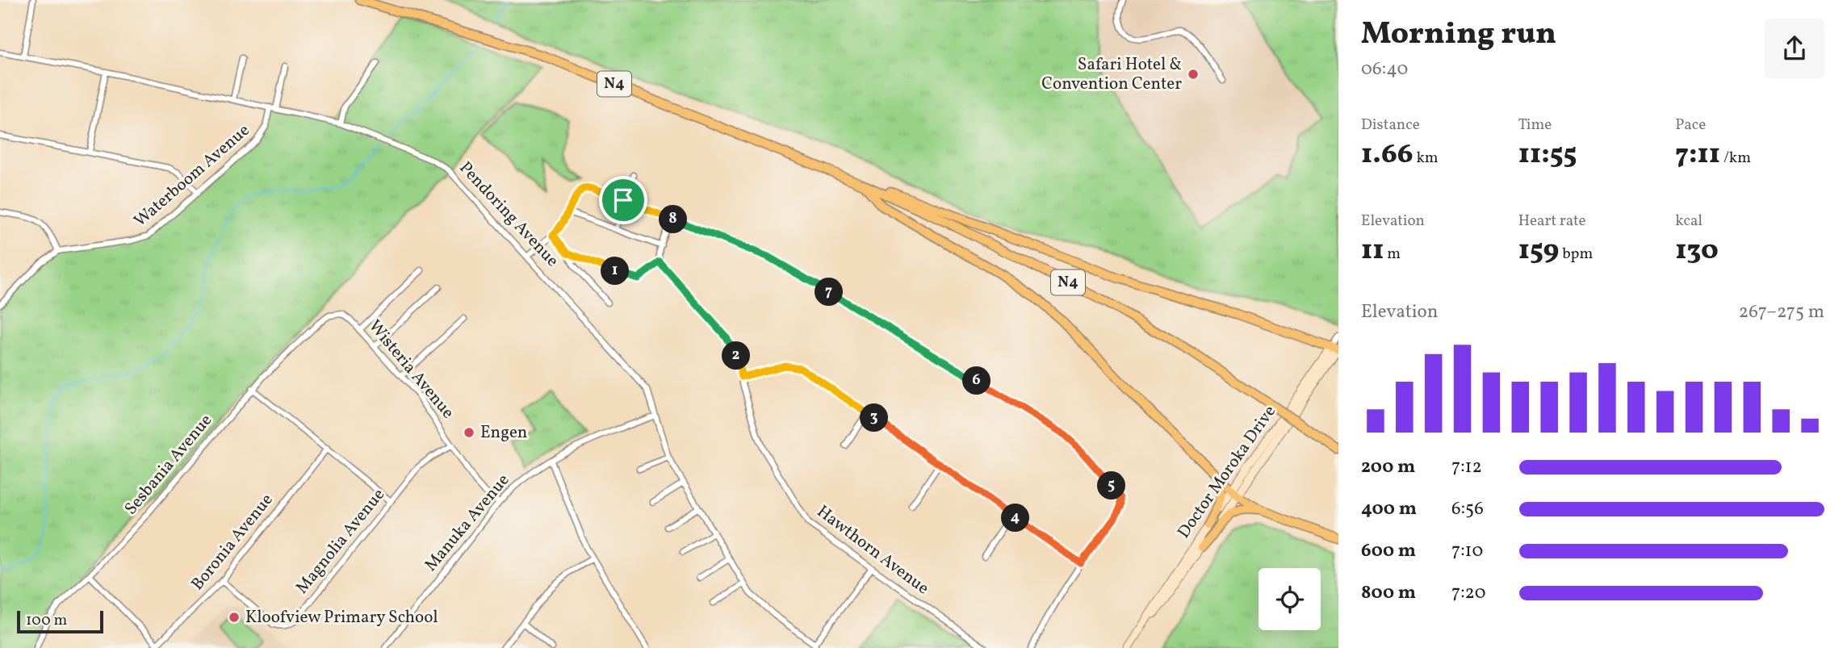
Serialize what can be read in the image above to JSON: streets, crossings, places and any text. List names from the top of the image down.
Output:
{
  "streets": {
    "highway": ["N4"],
    "main road": ["Doctor Moroka Drive"],
    "street": [
      "Waterboom Avenue",
      "Pendoring Avenue",
      "Wisteria Avenue",
      "Sesbania Avenue",
      "Manuka Avenue",
      "Magnolia Avenue",
      "Boronia Avenue",
      "Hawthorn Avenue"
    ]
  },
  "crossings": [
    ["Waterboom Avenue", "Pendoring Avenue"],
    ["Pendoring Avenue", "Manuka Avenue"],
    ["Wisteria Avenue", "Sesbania Avenue"],
    ["Wisteria Avenue", "Manuka Avenue"],
    ["Wisteria Avenue", "Magnolia Avenue"],
    ["Magnolia Avenue", "Boronia Avenue"]
  ],
  "places": ["Safari Hotel & Convention Center", "Engen", "Kloofview Primary School"],
  "scale_bar": "100 m",
  "page": {
    "heading": ["Morning run", "06:40"],
    "stats": [
      ["Distance", "1.66 km"],
      ["Time", "11:55"],
      ["Pace", "7:11 /km"],
      ["Elevation", "11 m"],
      ["Heart rate", "159 bpm"],
      ["kcal", "130"]
    ],
    "pins": [
      "8",
      "1",
      "7",
      "2",
      "6",
      "3",
      "5",
      "4"
    ],
    "chart": ["Elevation", "267–275 m"],
    "list": [
      {
        "name": "200 m",
        "note": "7:12"
      },
      {
        "name": "400 m",
        "note": "6:56"
      },
      {
        "name": "600 m",
        "note": "7:10"
      },
      {
        "name": "800 m",
        "note": "7:20"
      }
    ],
    "scale": "100 m"
  }
}
